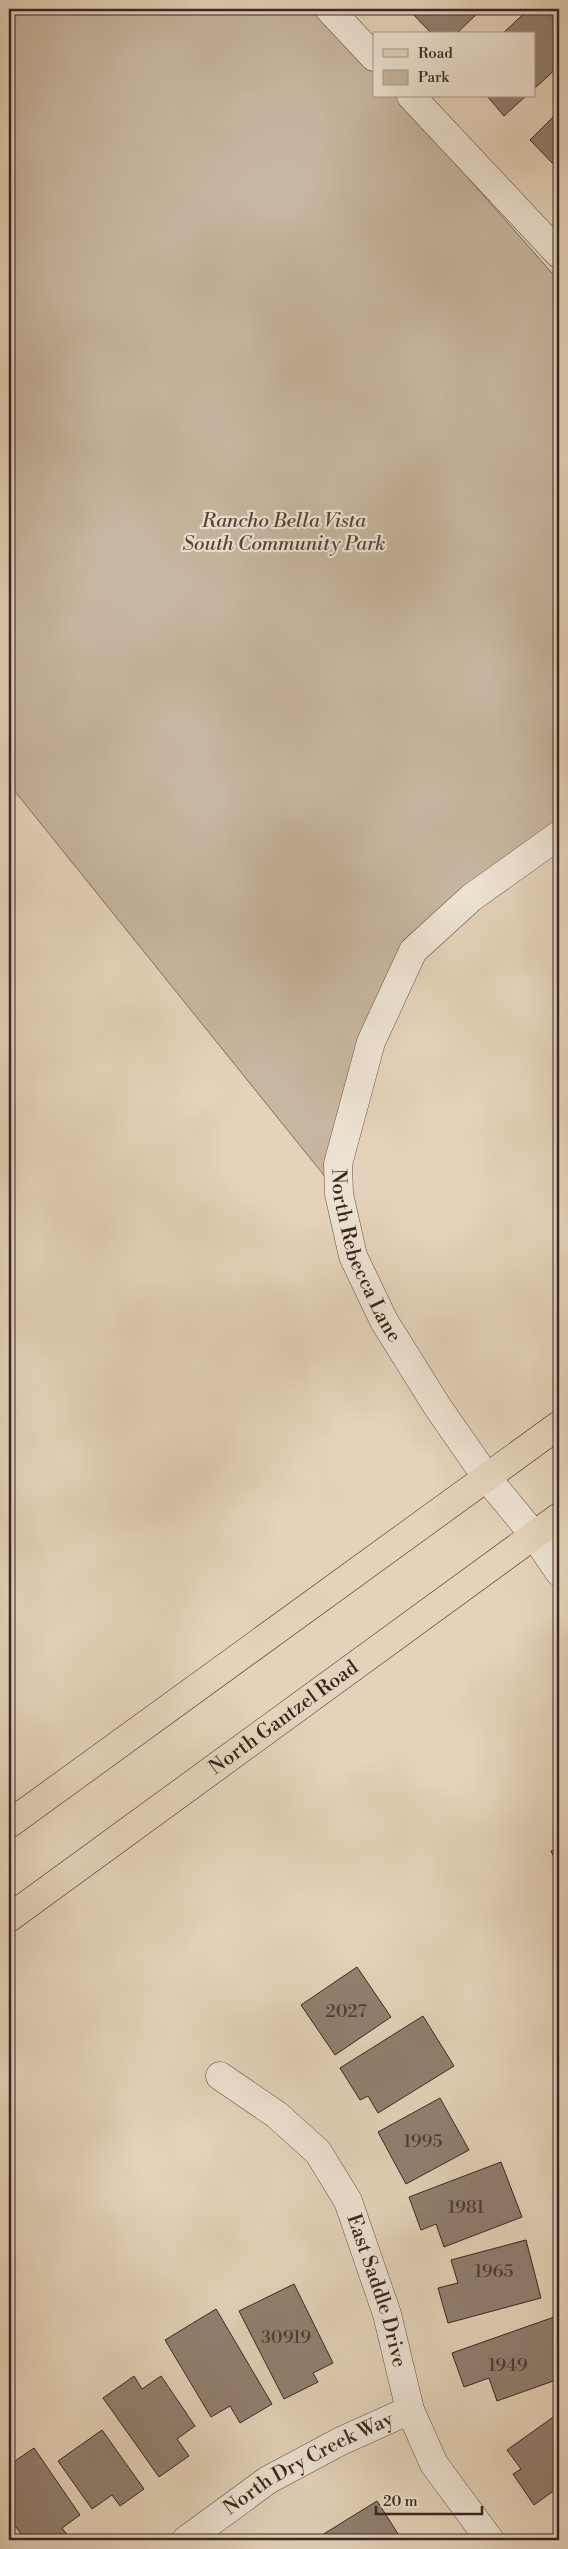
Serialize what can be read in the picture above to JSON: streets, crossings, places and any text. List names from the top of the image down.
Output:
{
  "streets": {
    "main road": ["North Gantzel Road"],
    "street": ["North Rebecca Lane", "East Saddle Drive", "North Dry Creek Way"]
  },
  "crossings": [
    ["North Rebecca Lane", "North Gantzel Road"],
    ["East Saddle Drive", "North Dry Creek Way"]
  ],
  "parks": ["Rancho Bella Vista South Community Park"],
  "house_numbers": [
    "2027",
    "1995",
    "1981",
    "1965",
    "30919",
    "1949"
  ],
  "legend": ["Road", "Park"],
  "scale_bar": "20 m"
}
